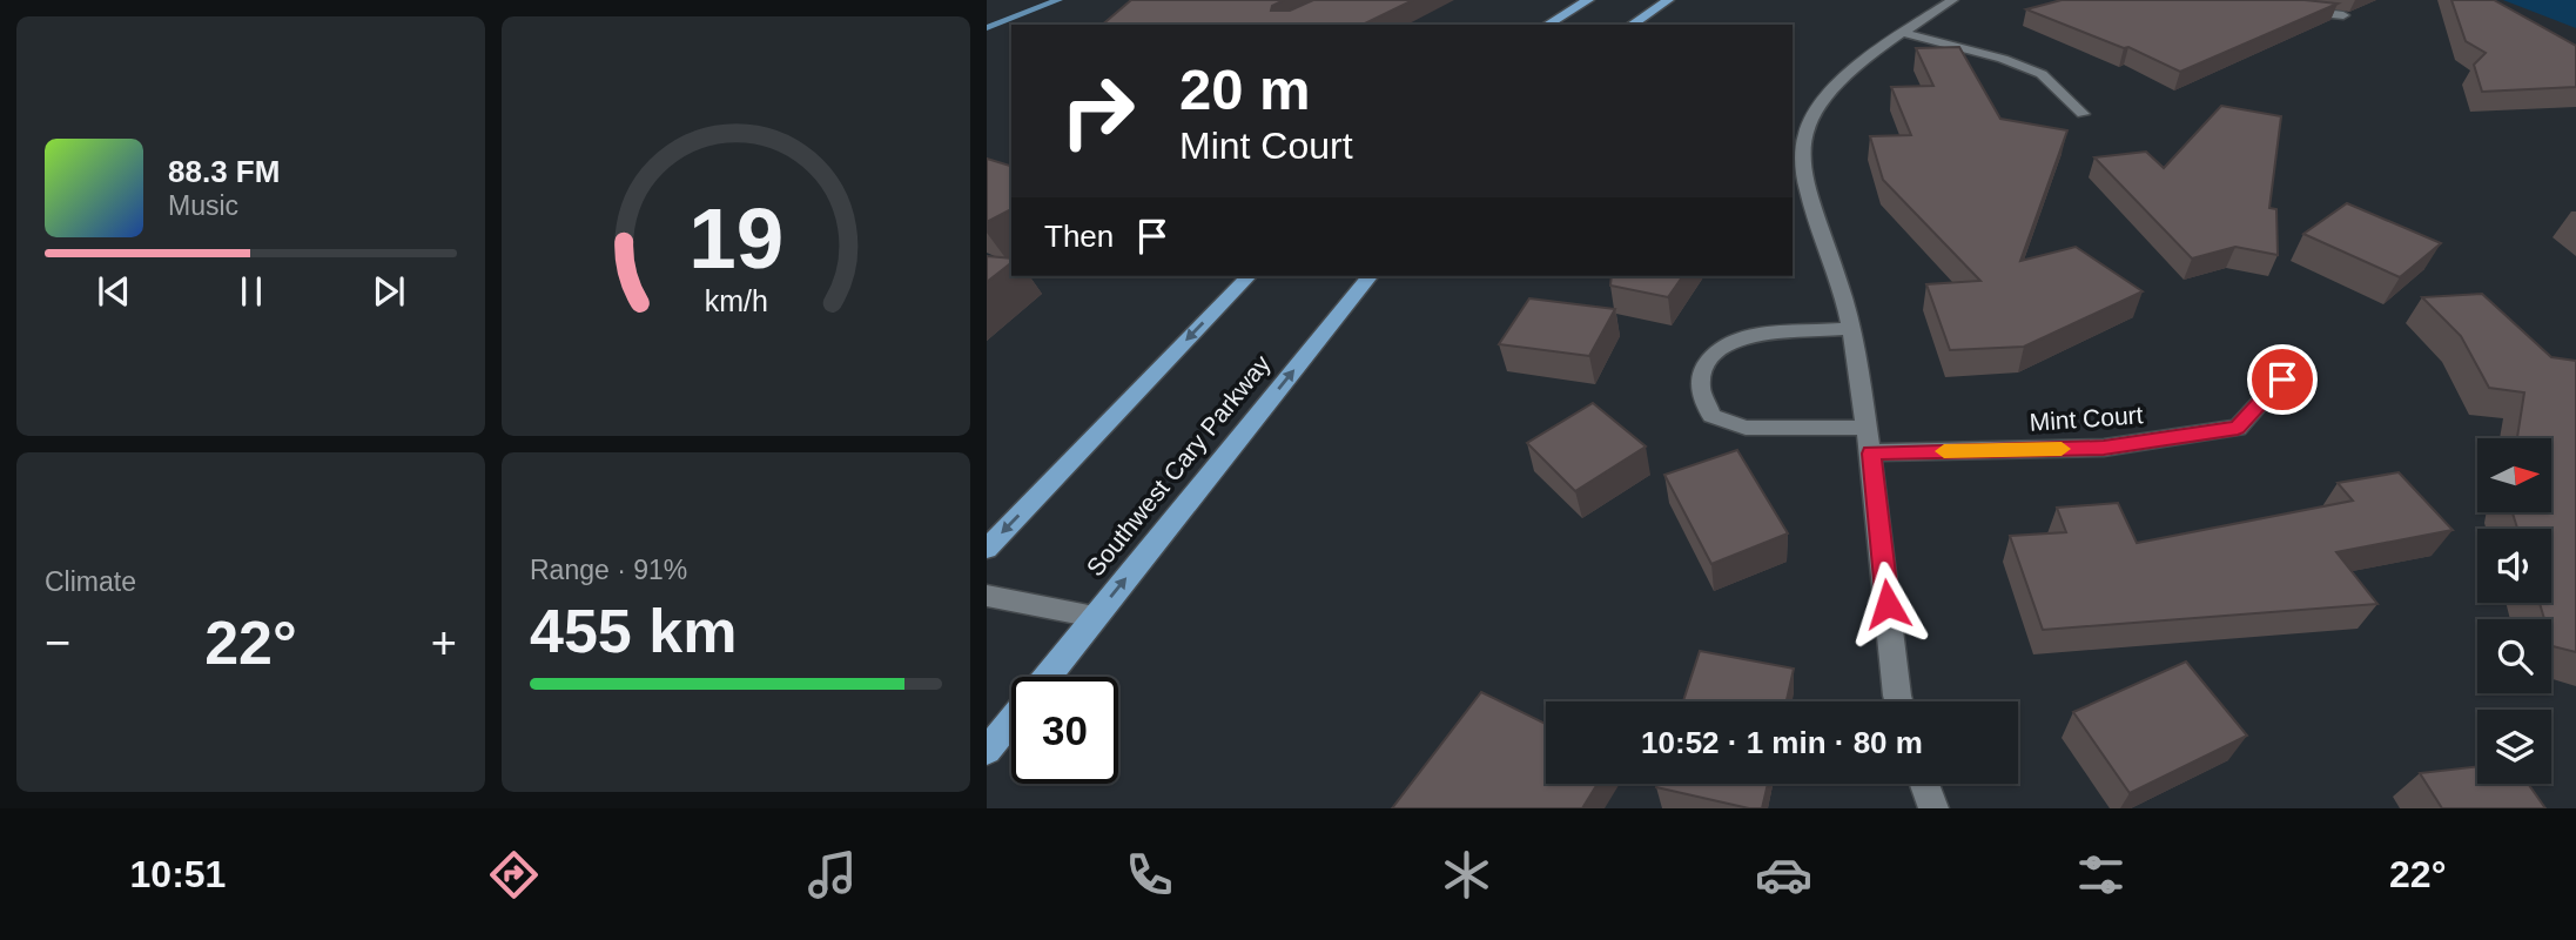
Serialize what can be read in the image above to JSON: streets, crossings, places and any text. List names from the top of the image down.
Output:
{
  "streets": {
    "main road": ["Southwest Cary Parkway"],
    "street": ["Mint Court"]
  },
  "north": "right",
  "page": {
    "turn": ["20 m", "Mint Court"],
    "song": ["88.3 FM", "Music"],
    "then": "Then",
    "tile": [
      "Climate",
      ["Range · 91%", "455 km"]
    ],
    "heat": ["−", "22°", "+"],
    "limit": "30",
    "trip": "10:52 · 1 min · 80 m",
    "tabs": ["10:51", "22°"],
    "gauge": ["19", "km/h"]
  }
}
